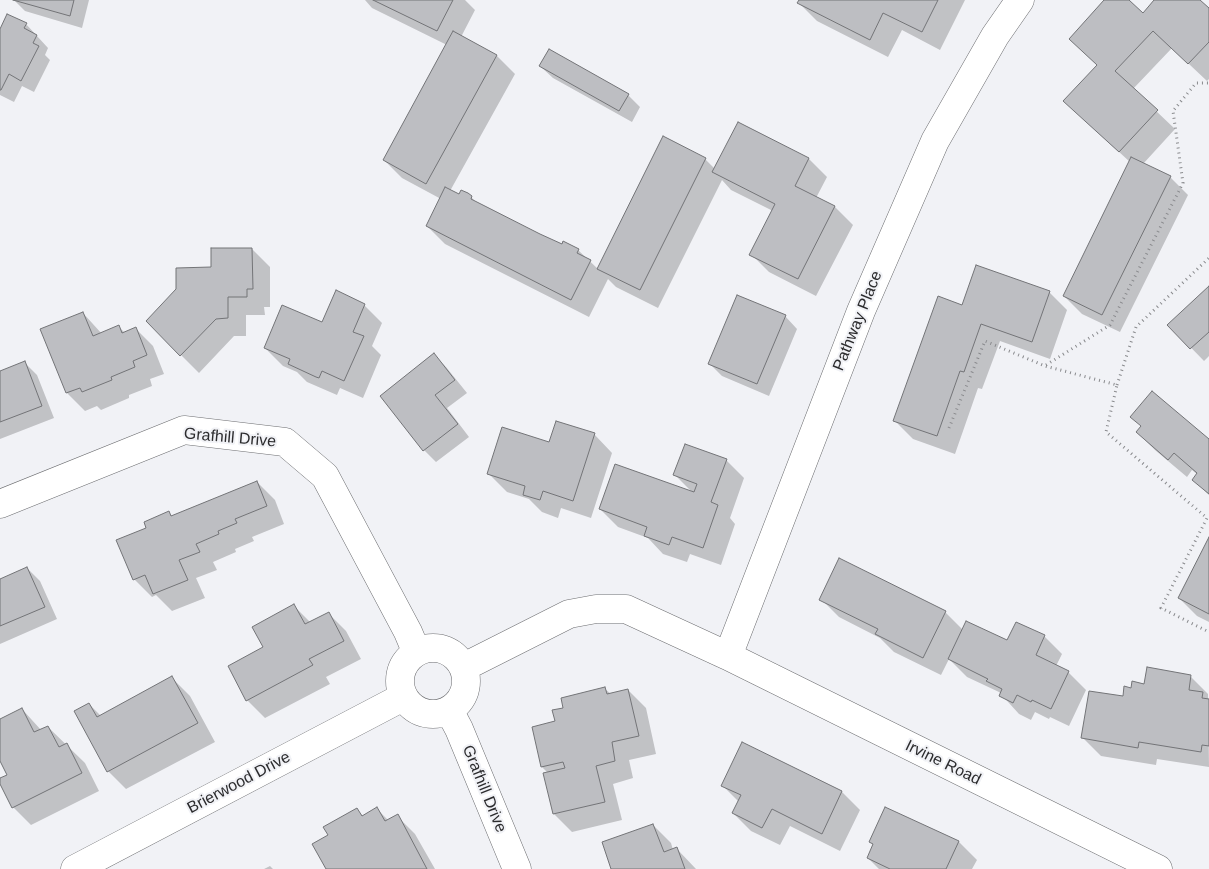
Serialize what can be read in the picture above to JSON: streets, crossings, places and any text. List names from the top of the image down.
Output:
{
  "streets": {
    "street": [
      "Pathway Place",
      "Grafhill Drive",
      "Irvine Road",
      "Brierwood Drive"
    ]
  },
  "crossings": [
    ["Pathway Place", "Irvine Road"],
    ["Grafhill Drive", "Irvine Road"],
    ["Grafhill Drive", "Brierwood Drive"],
    ["Irvine Road", "Brierwood Drive"]
  ]
}
